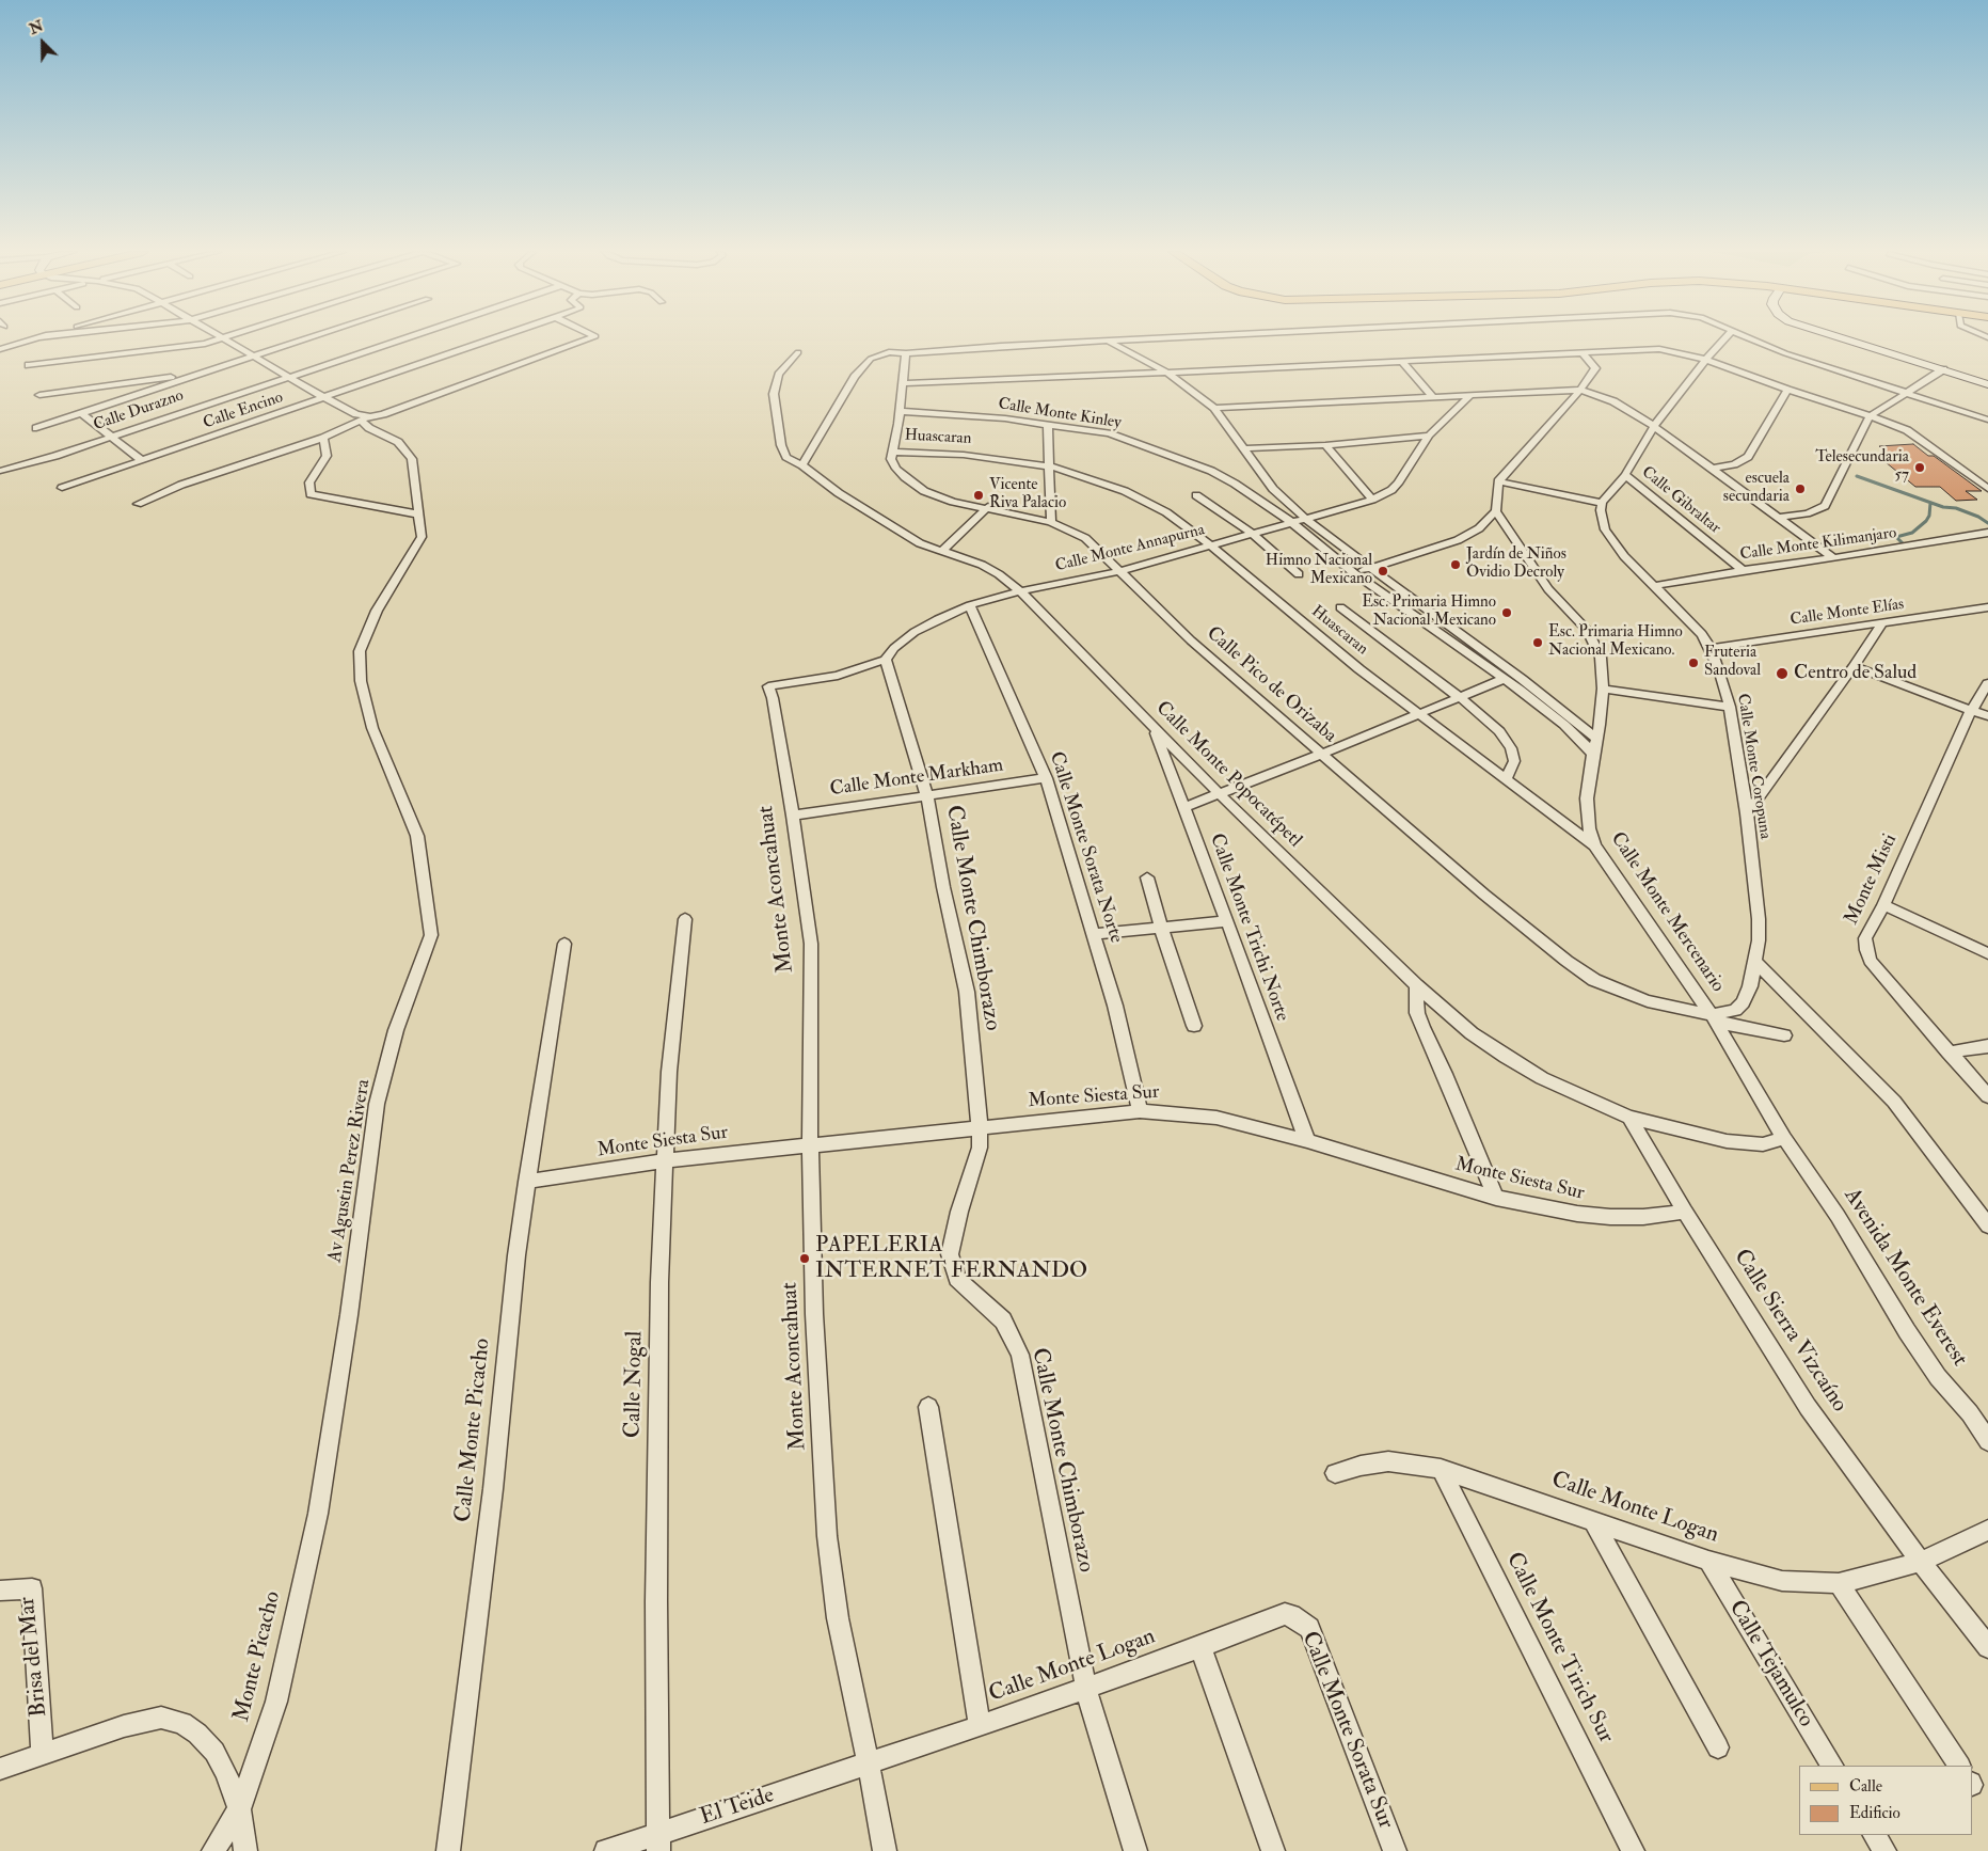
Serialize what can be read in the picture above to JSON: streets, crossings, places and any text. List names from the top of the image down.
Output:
{
  "streets": {
    "street": [
      "Calle Durazno",
      "Calle Encino",
      "Calle Monte Kinley",
      "Huascaran",
      "Calle Gibraltar",
      "Calle Monte Kilimanjaro",
      "Calle Monte Annapurna",
      "Calle Monte Elías",
      "Calle Pico de Orizaba",
      "Calle Monte Coropuna",
      "Calle Monte Popocatépetl",
      "Calle Monte Markham",
      "Calle Monte Sorata Norte",
      "Monte Misti",
      "Monte Aconcahuat",
      "Calle Monte Mercenario",
      "Calle Monte Chimborazo",
      "Calle Monte Trichi Norte",
      "Monte Siesta Sur",
      "Av Agustin Perez Rivera",
      "Avenida Monte Everest",
      "Calle Sierra Vizcaíno",
      "Calle Nogal",
      "Calle Monte Picacho",
      "Calle Monte Logan",
      "Calle Monte Tirich Sur",
      "Brisa del Mar",
      "Monte Picacho",
      "Calle Tejamulco",
      "Calle Monte Sorata Sur",
      "El Teide"
    ]
  },
  "crossings": [
    ["Calle Monte Kinley", "Calle Monte Annapurna"],
    ["Calle Monte Kinley", "Calle Monte Mercenario"],
    ["Huascaran", "Calle Monte Annapurna"],
    ["Huascaran", "Calle Pico de Orizaba"],
    ["Huascaran", "Calle Monte Mercenario"],
    ["Calle Gibraltar", "Calle Monte Kilimanjaro"],
    ["Calle Monte Kilimanjaro", "Calle Monte Coropuna"],
    ["Calle Monte Annapurna", "Calle Pico de Orizaba"],
    ["Calle Monte Annapurna", "Calle Monte Popocatépetl"],
    ["Calle Monte Annapurna", "Calle Monte Sorata Norte"],
    ["Calle Monte Annapurna", "Monte Aconcahuat"],
    ["Calle Monte Annapurna", "Calle Monte Chimborazo"],
    ["Calle Monte Elías", "Calle Monte Coropuna"],
    ["Calle Pico de Orizaba", "Calle Monte Coropuna"],
    ["Calle Pico de Orizaba", "Calle Monte Mercenario"],
    ["Calle Monte Coropuna", "Calle Monte Mercenario"],
    ["Calle Monte Popocatépetl", "Calle Monte Mercenario"],
    ["Calle Monte Popocatépetl", "Calle Monte Trichi Norte"],
    ["Calle Monte Popocatépetl", "Avenida Monte Everest"],
    ["Calle Monte Popocatépetl", "Calle Sierra Vizcaíno"],
    ["Calle Monte Markham", "Calle Monte Sorata Norte"],
    ["Calle Monte Markham", "Monte Aconcahuat"],
    ["Calle Monte Markham", "Calle Monte Chimborazo"],
    ["Calle Monte Sorata Norte", "Monte Siesta Sur"],
    ["Monte Aconcahuat", "Monte Siesta Sur"],
    ["Monte Aconcahuat", "Calle Monte Logan"],
    ["Monte Aconcahuat", "El Teide"],
    ["Calle Monte Mercenario", "Avenida Monte Everest"],
    ["Calle Monte Chimborazo", "Monte Siesta Sur"],
    ["Calle Monte Chimborazo", "Calle Monte Logan"],
    ["Calle Monte Trichi Norte", "Monte Siesta Sur"],
    ["Monte Siesta Sur", "Calle Sierra Vizcaíno"],
    ["Monte Siesta Sur", "Calle Nogal"],
    ["Monte Siesta Sur", "Calle Monte Picacho"],
    ["Av Agustin Perez Rivera", "Monte Picacho"],
    ["Calle Sierra Vizcaíno", "Calle Monte Logan"],
    ["Calle Nogal", "El Teide"],
    ["Calle Monte Logan", "Calle Monte Tirich Sur"],
    ["Calle Monte Logan", "Calle Tejamulco"],
    ["Calle Monte Logan", "Calle Monte Sorata Sur"],
    ["Calle Monte Logan", "El Teide"]
  ],
  "places": [
    "Telesecundaria 57",
    "escuela secundaria",
    "Vicente Riva Palacio",
    "Jardín de Niños Ovidio Decroly",
    "Himno Nacional Mexicano",
    "Esc. Primaria Himno Nacional Mexicano",
    "Esc. Primaria Himno Nacional Mexicano.",
    "Fruteria Sandoval",
    "Centro de Salud",
    "PAPELERIA INTERNET FERNANDO"
  ],
  "legend": ["Calle", "Edificio"],
  "north": "top left"
}
